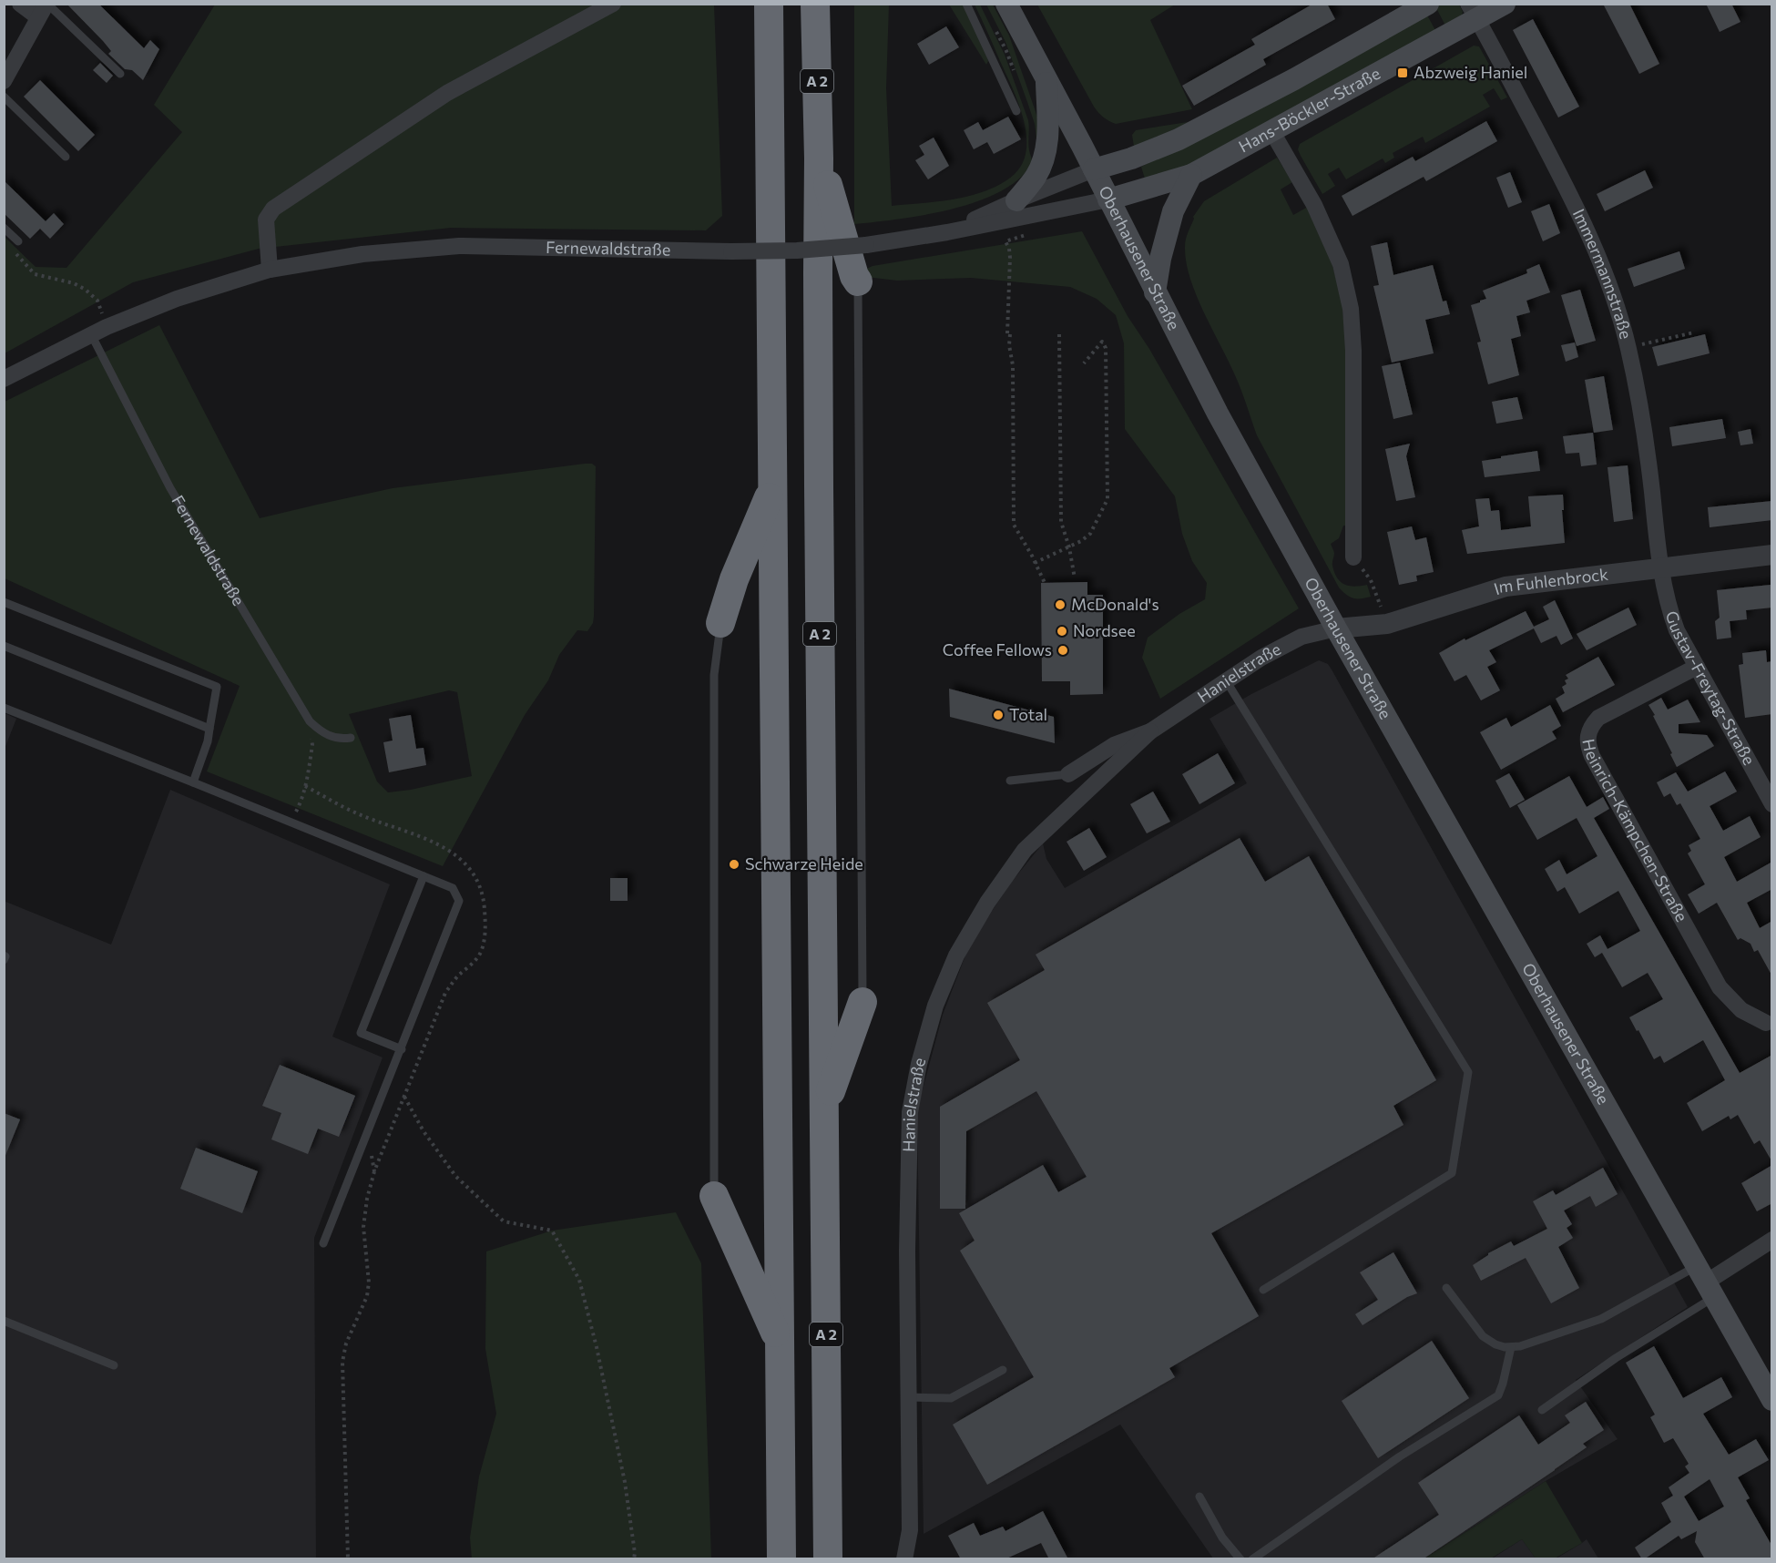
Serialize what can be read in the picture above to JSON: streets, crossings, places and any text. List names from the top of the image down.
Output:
{
  "streets": {
    "highway": ["A 2"],
    "main road": ["Hans-Böckler-Straße", "Fernewaldstraße", "Oberhausener Straße"],
    "street": [
      "Immermannstraße",
      "Im Fuhlenbrock",
      "Hanielstraße",
      "Gustav-Freytag-Straße",
      "Heinrich-Kämpchen-Straße"
    ]
  },
  "crossings": [
    ["Hans-Böckler-Straße", "Fernewaldstraße"],
    ["Hans-Böckler-Straße", "Oberhausener Straße"],
    ["Hans-Böckler-Straße", "Immermannstraße"],
    ["Fernewaldstraße", "Oberhausener Straße"],
    ["Oberhausener Straße", "Im Fuhlenbrock"],
    ["Oberhausener Straße", "Hanielstraße"],
    ["Immermannstraße", "Im Fuhlenbrock"],
    ["Immermannstraße", "Gustav-Freytag-Straße"],
    ["Im Fuhlenbrock", "Hanielstraße"],
    ["Im Fuhlenbrock", "Gustav-Freytag-Straße"],
    ["Gustav-Freytag-Straße", "Heinrich-Kämpchen-Straße"]
  ],
  "places": {
    "transit": ["Abzweig Haniel"],
    "other": [
      "McDonald's",
      "Nordsee",
      "Coffee Fellows",
      "Total",
      "Schwarze Heide"
    ]
  }
}
